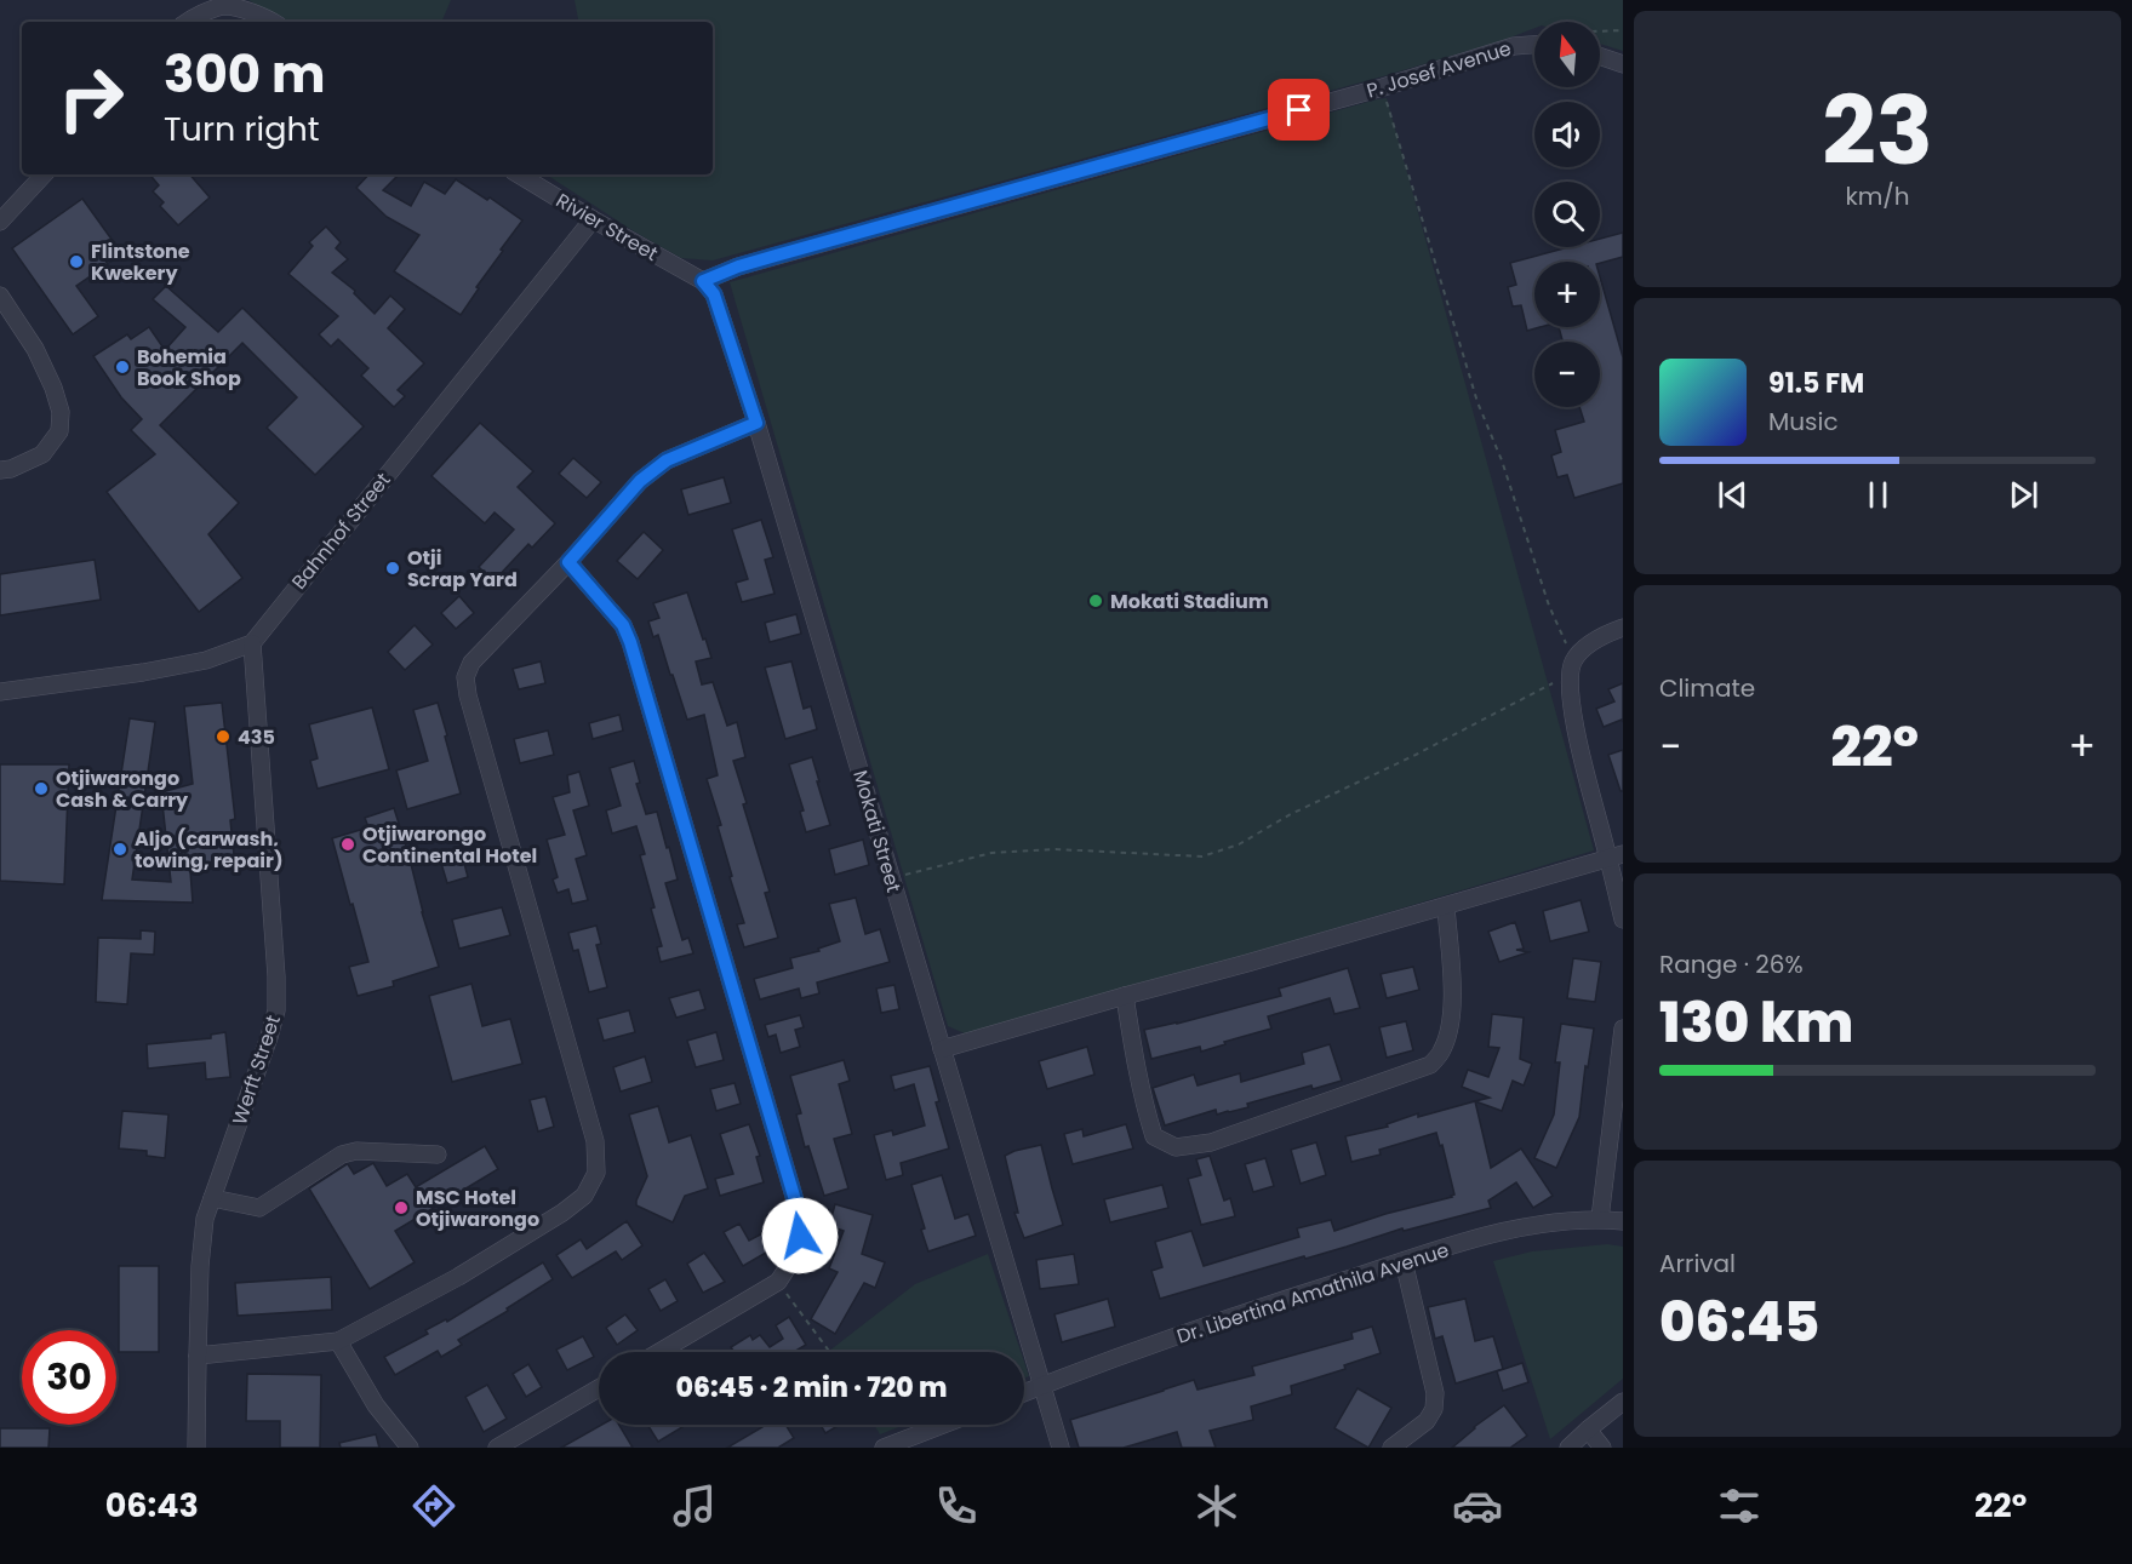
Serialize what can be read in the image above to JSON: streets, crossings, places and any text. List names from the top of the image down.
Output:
{
  "streets": {
    "street": [
      "P. Josef Avenue",
      "Rivier Street",
      "Bahnhof Street",
      "Mokati Street",
      "Werft Street",
      "Dr. Libertina Amathila Avenue"
    ]
  },
  "crossings": [
    ["P. Josef Avenue", "Rivier Street"],
    ["P. Josef Avenue", "Mokati Street"],
    ["Rivier Street", "Bahnhof Street"],
    ["Rivier Street", "Mokati Street"],
    ["Bahnhof Street", "Werft Street"],
    ["Mokati Street", "Dr. Libertina Amathila Avenue"]
  ],
  "places": [
    "Flintstone Kwekery",
    "Bohemia Book Shop",
    "Otji Scrap Yard",
    "Mokati Stadium",
    "435",
    "Otjiwarongo Cash & Carry",
    "Otjiwarongo Continental Hotel",
    "Aljo (carwash, towing, repair)",
    "MSC Hotel Otjiwarongo"
  ],
  "north": "top",
  "page": {
    "tile": [
      ["23", "km/h"],
      "Climate",
      ["Range · 26%", "130 km"],
      ["Arrival", "06:45"]
    ],
    "map_buttons": ["+", "−"],
    "turn": ["300 m", "Turn right"],
    "song": ["91.5 FM", "Music"],
    "heat": ["−", "22°", "+"],
    "limit": "30",
    "trip": "06:45 · 2 min · 720 m",
    "tabs": ["06:43", "22°"]
  }
}
